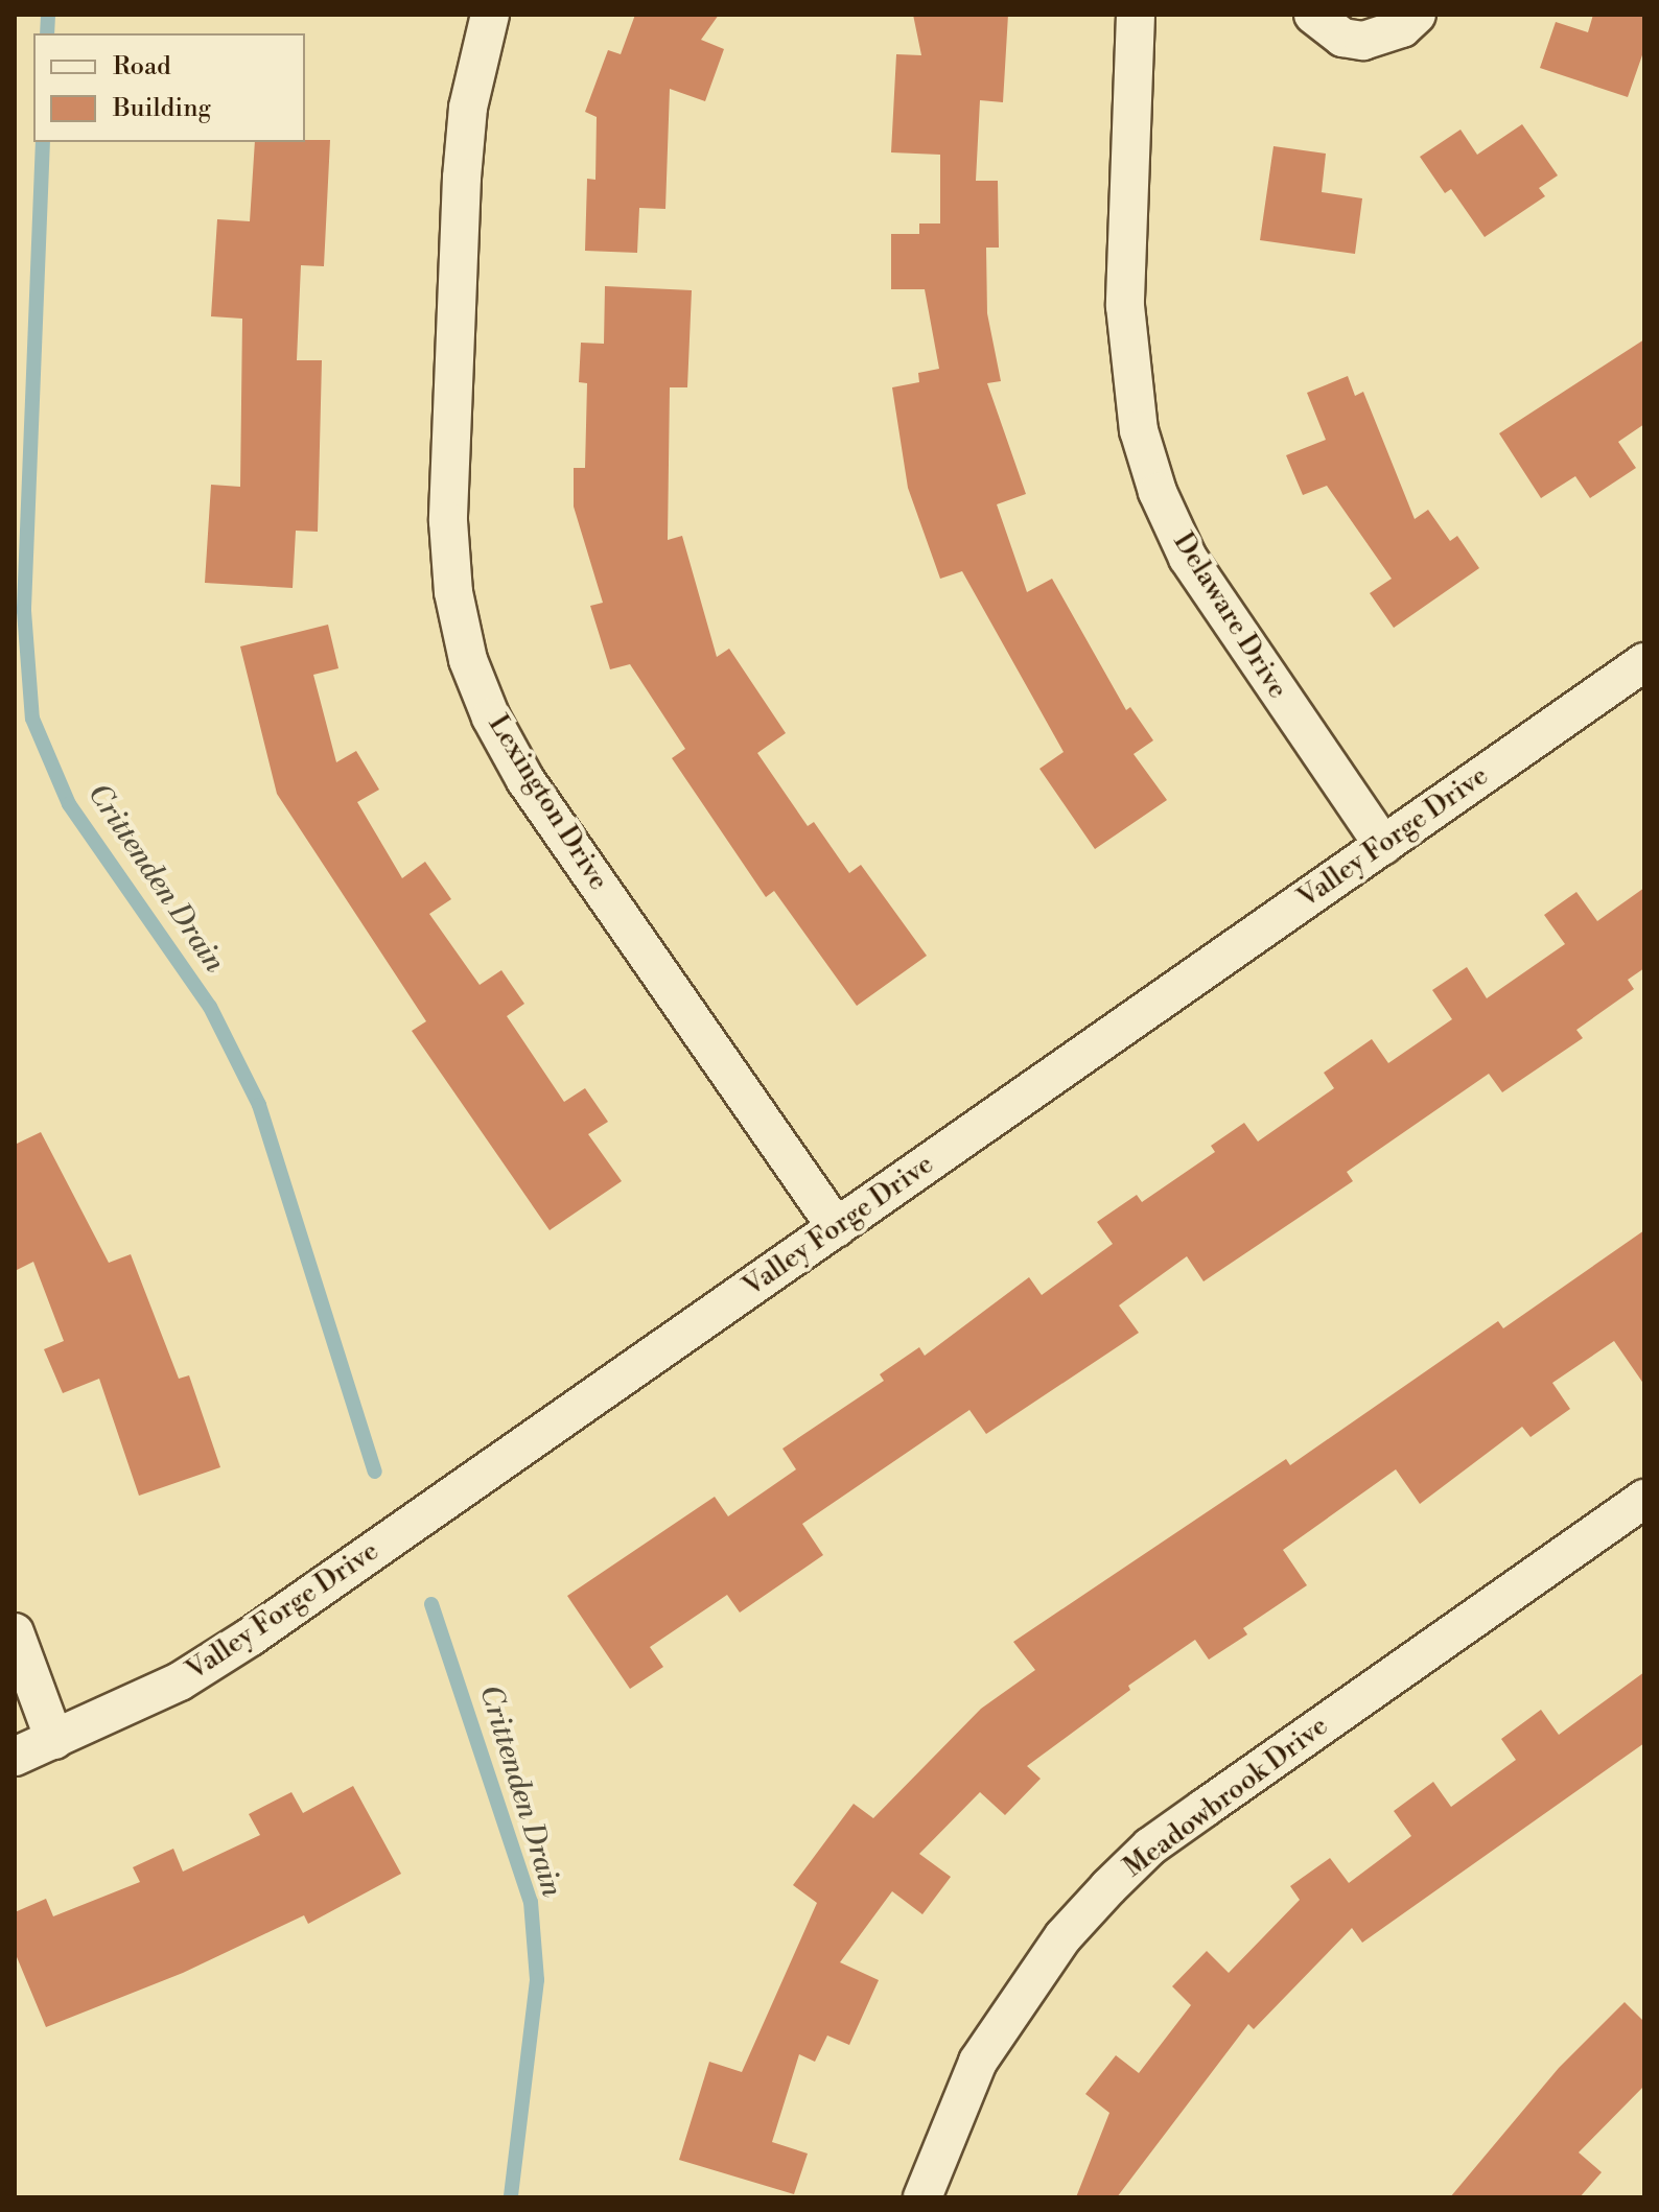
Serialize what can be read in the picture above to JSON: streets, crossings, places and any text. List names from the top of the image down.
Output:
{
  "streets": {
    "street": [
      "Delaware Drive",
      "Lexington Drive",
      "Valley Forge Drive",
      "Meadowbrook Drive"
    ]
  },
  "crossings": [
    ["Delaware Drive", "Valley Forge Drive"],
    ["Lexington Drive", "Valley Forge Drive"]
  ],
  "water": ["Crittenden Drain"],
  "legend": ["Road", "Building"]
}
